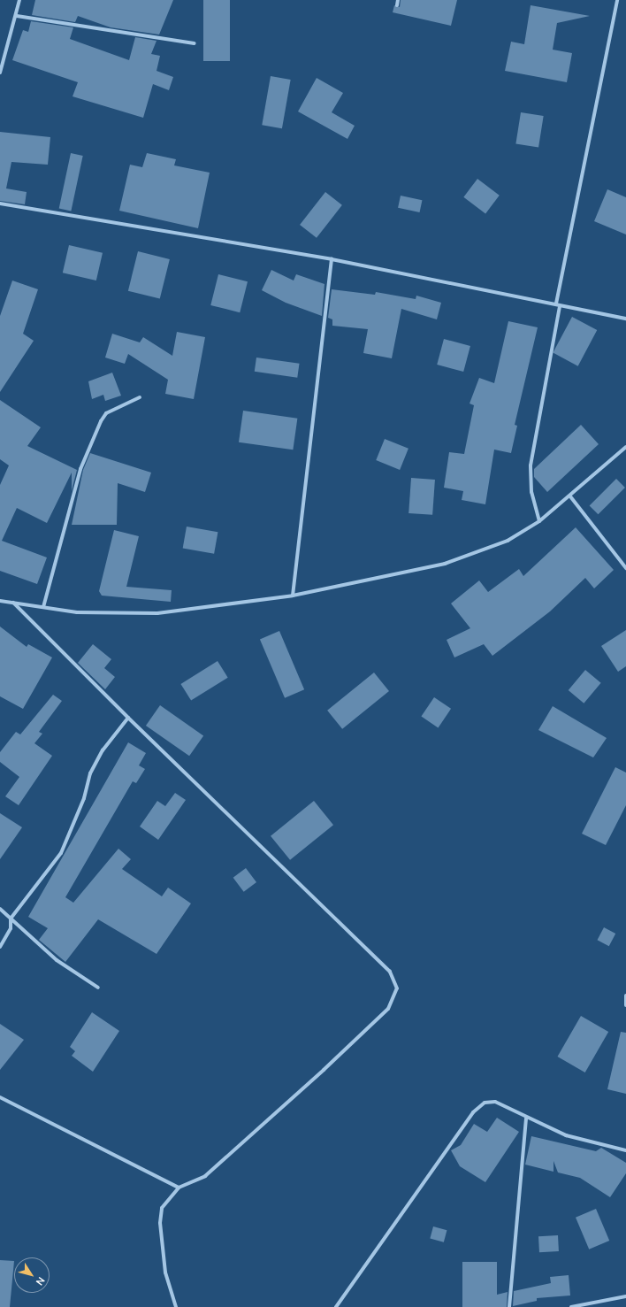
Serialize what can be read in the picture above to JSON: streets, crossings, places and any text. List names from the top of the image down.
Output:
{
  "north": "bottom right"
}
